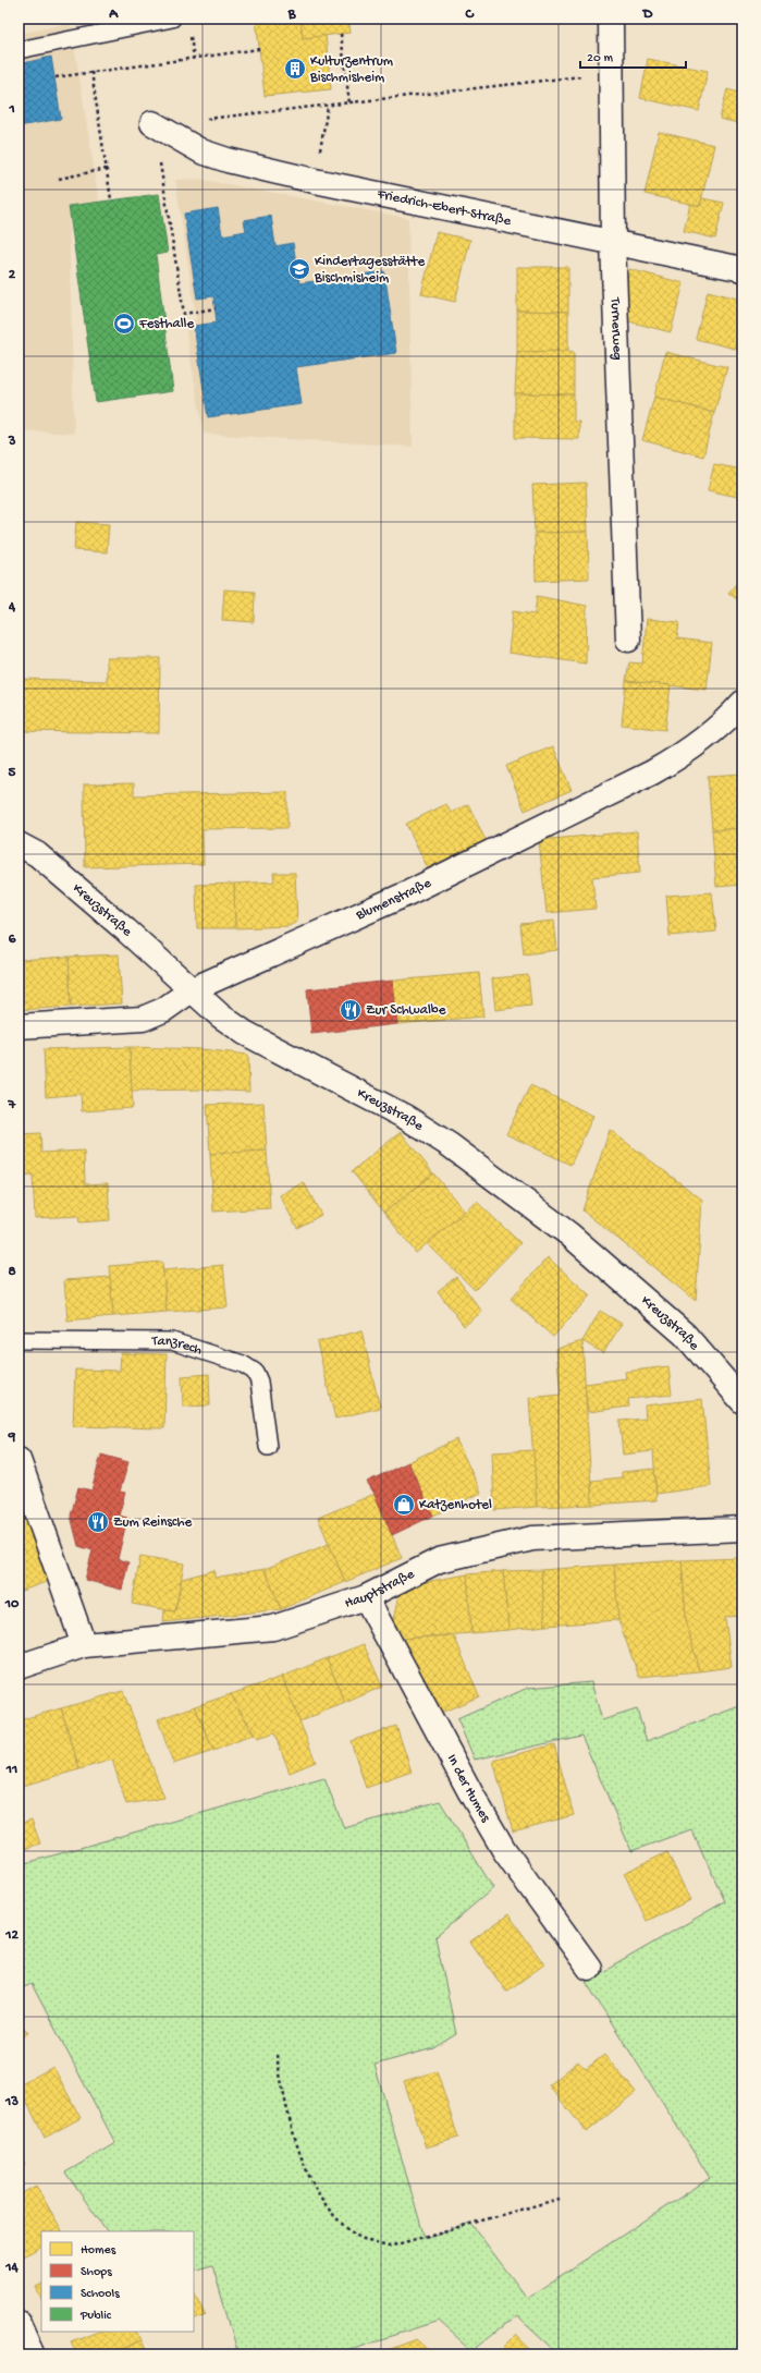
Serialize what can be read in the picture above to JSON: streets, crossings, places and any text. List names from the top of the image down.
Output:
{
  "streets": {
    "street": [
      "Friedrich-Ebert-Straße",
      "Turnerweg",
      "Blumenstraße",
      "Kreuzstraße",
      "Hauptstraße",
      "In der Humes"
    ],
    "lane": ["Tanzrech"]
  },
  "crossings": [
    ["Friedrich-Ebert-Straße", "Turnerweg"],
    ["Blumenstraße", "Kreuzstraße"],
    ["Hauptstraße", "In der Humes"]
  ],
  "places": {
    "building": ["Kulturzentrum Bischmisheim"],
    "school or university": ["Kindertagesstätte Bischmisheim"],
    "sports": ["Festhalle"],
    "restaurant": ["Zur Schwalbe", "Zum Reinsche"],
    "shop": ["Katzenhotel"]
  },
  "legend": [
    "Homes",
    "Shops",
    "Schools",
    "Public"
  ],
  "scale_bar": "20 m",
  "grid": {
    "columns": [
      "A",
      "B",
      "C",
      "D"
    ],
    "rows": [
      "1",
      "2",
      "3",
      "4",
      "5",
      "6",
      "7",
      "8",
      "9",
      "10",
      "11",
      "12",
      "13",
      "14"
    ]
  }
}
